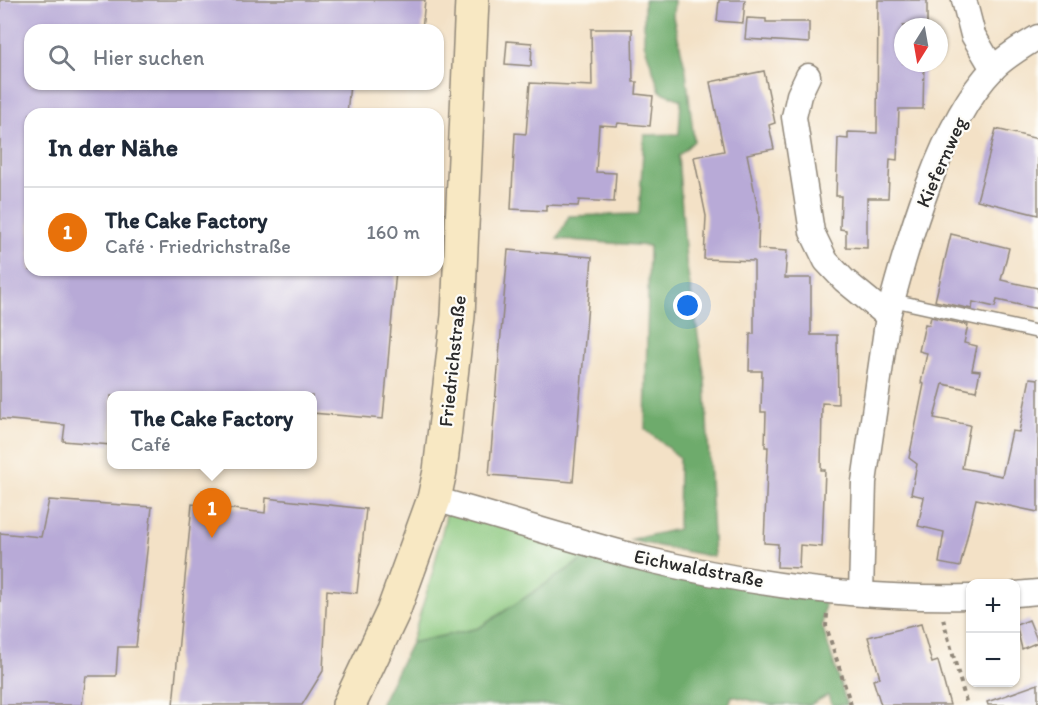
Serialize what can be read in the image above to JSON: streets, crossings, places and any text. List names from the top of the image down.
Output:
{
  "streets": {
    "main road": ["Friedrichstraße"],
    "street": ["Kiefernweg", "Eichwaldstraße"]
  },
  "crossings": [
    ["Kiefernweg", "Eichwaldstraße"],
    ["Friedrichstraße", "Eichwaldstraße"]
  ],
  "north": "bottom",
  "page": {
    "search": "Hier suchen",
    "heading": "In der Nähe",
    "list": [
      {
        "mark": "1",
        "name": "The Cake Factory",
        "note": "Café · Friedrichstraße",
        "value": "160 m"
      }
    ],
    "popup": ["The Cake Factory", "Café"],
    "pins": "1",
    "map_buttons": ["+", "−"]
  }
}
